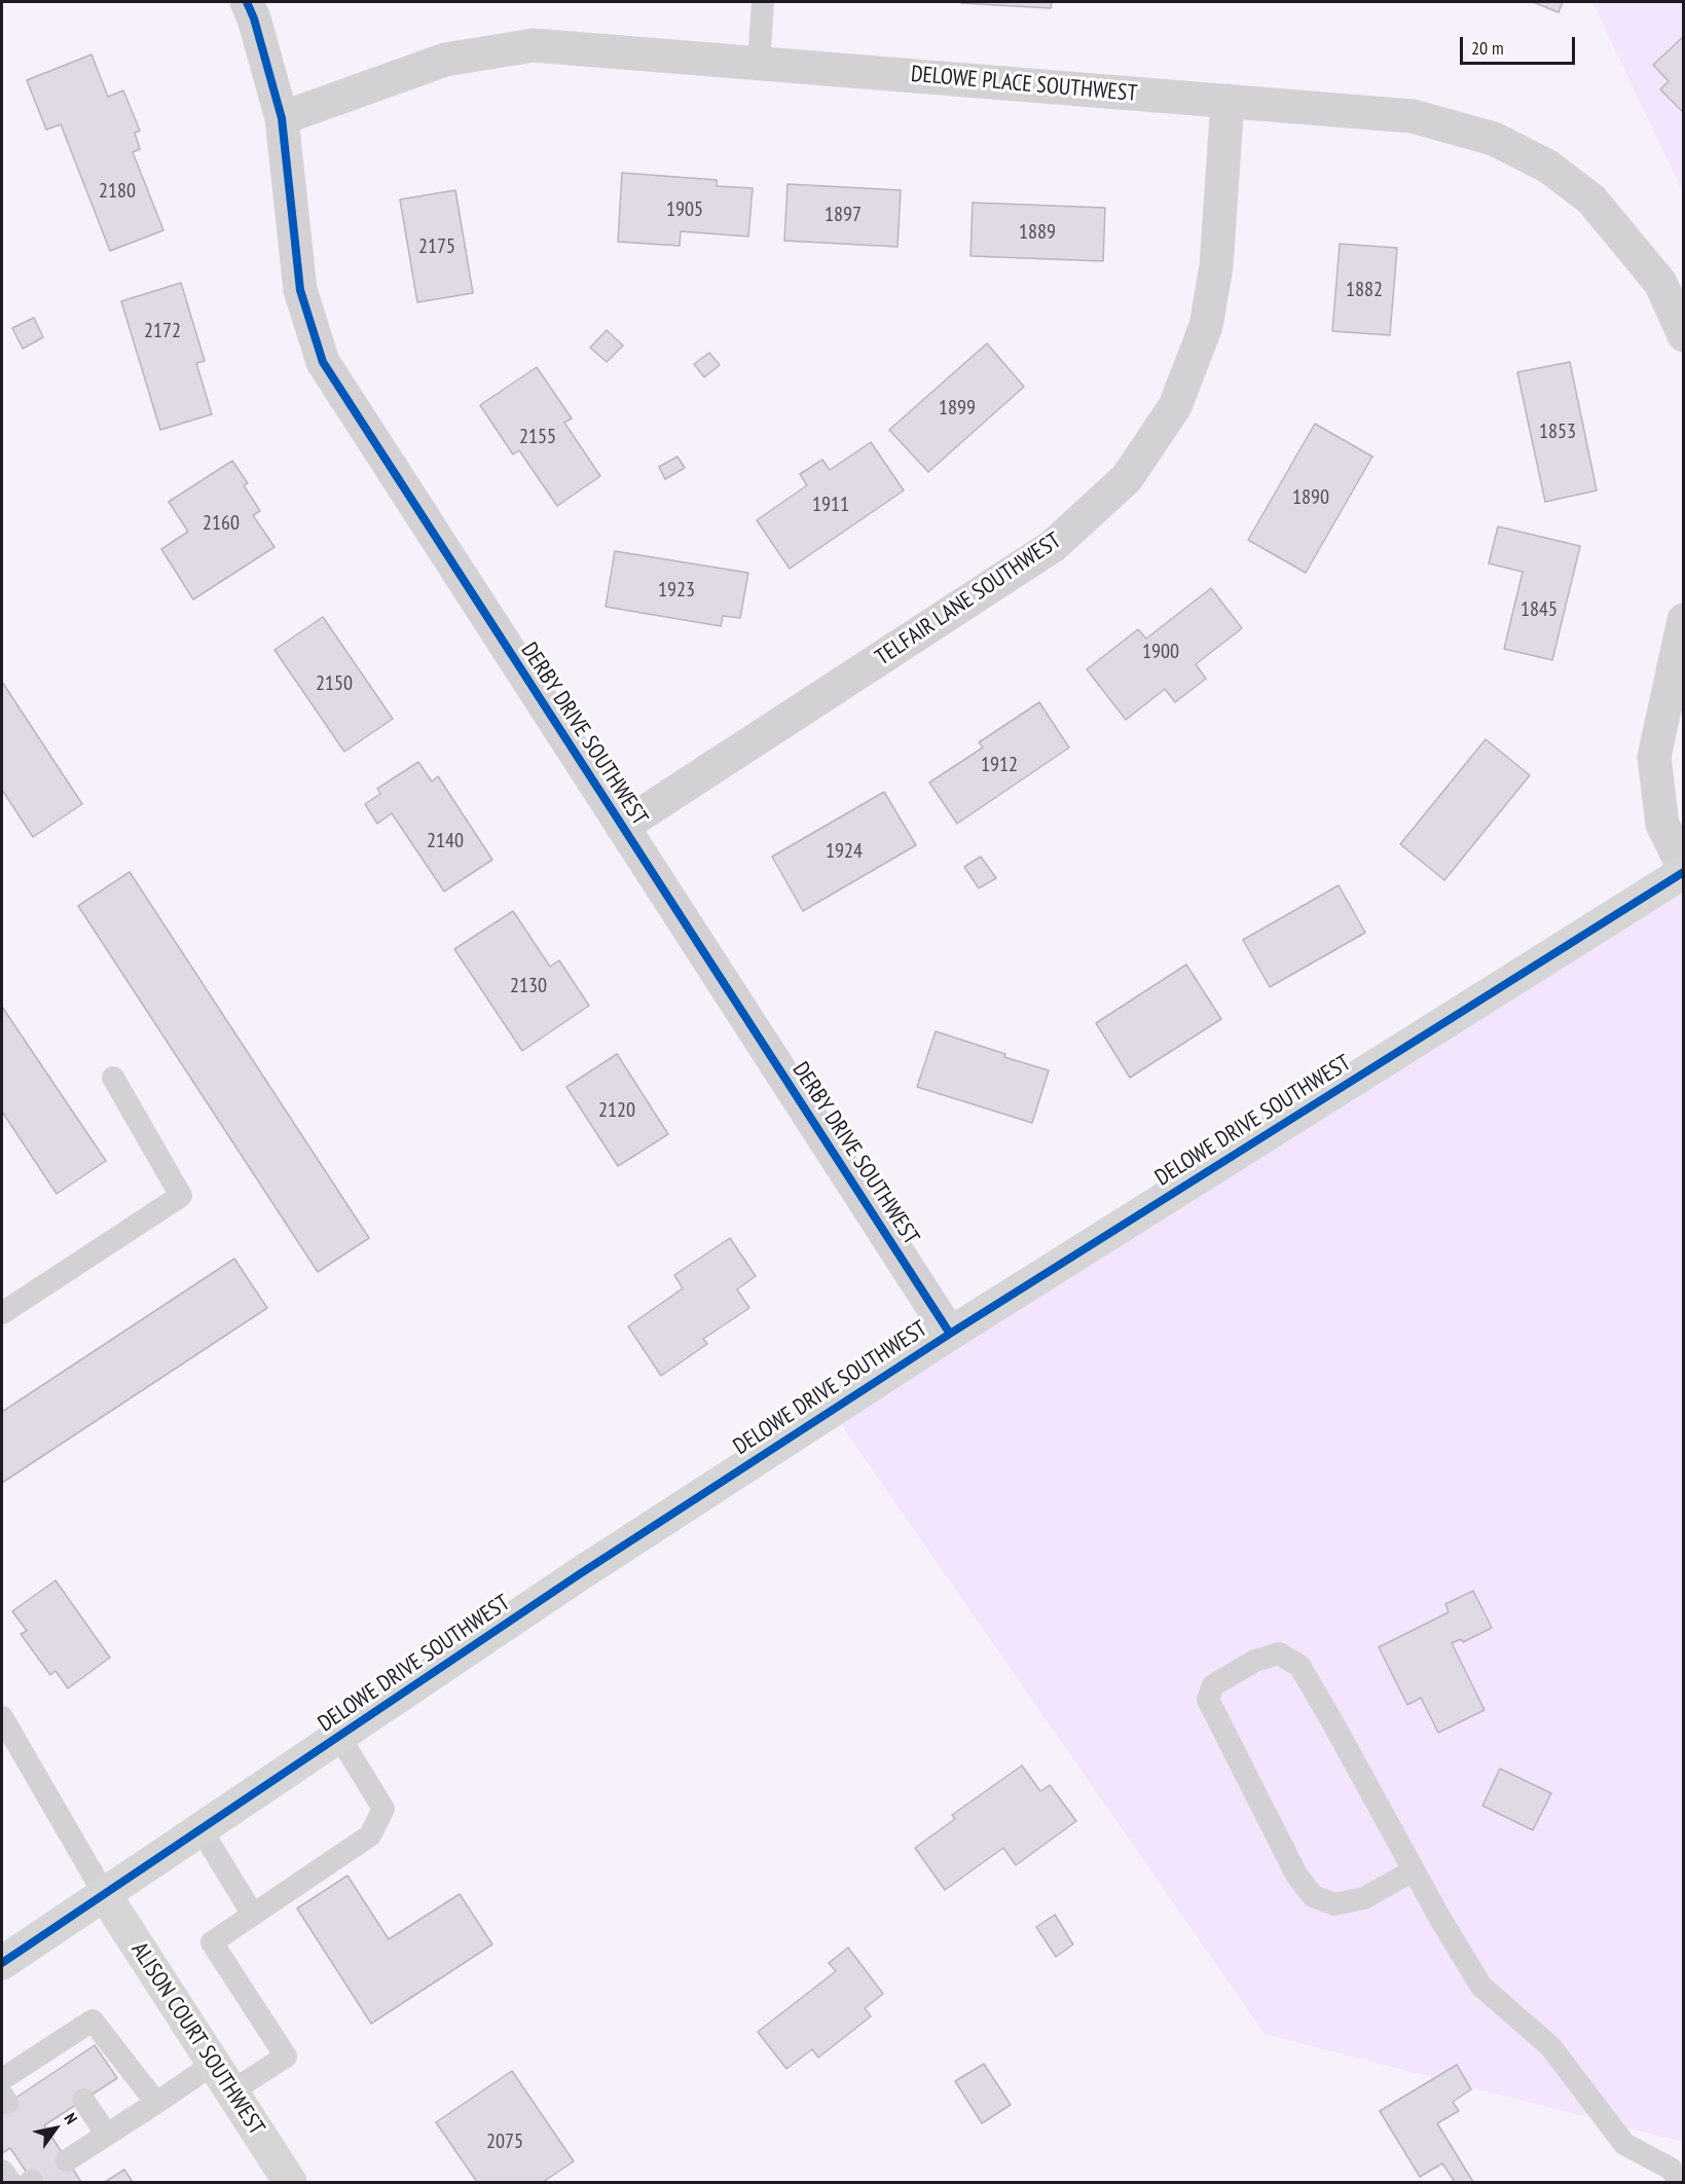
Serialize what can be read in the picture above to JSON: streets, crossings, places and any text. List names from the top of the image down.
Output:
{
  "streets": {
    "street": [
      "DELOWE PLACE SOUTHWEST",
      "TELFAIR LANE SOUTHWEST",
      "DERBY DRIVE SOUTHWEST",
      "DELOWE DRIVE SOUTHWEST",
      "ALISON COURT SOUTHWEST"
    ]
  },
  "crossings": [
    ["DELOWE PLACE SOUTHWEST", "TELFAIR LANE SOUTHWEST"],
    ["DELOWE PLACE SOUTHWEST", "DERBY DRIVE SOUTHWEST"],
    ["TELFAIR LANE SOUTHWEST", "DERBY DRIVE SOUTHWEST"],
    ["DERBY DRIVE SOUTHWEST", "DELOWE DRIVE SOUTHWEST"],
    ["DELOWE DRIVE SOUTHWEST", "ALISON COURT SOUTHWEST"]
  ],
  "house_numbers": [
    "2180",
    "1905",
    "1897",
    "1889",
    "2175",
    "1882",
    "2172",
    "1899",
    "1853",
    "2155",
    "1890",
    "1911",
    "2160",
    "1923",
    "1845",
    "1900",
    "2150",
    "1912",
    "2140",
    "1924",
    "2130",
    "2120",
    "2075"
  ],
  "scale_bar": "20 m",
  "north": "top right"
}
